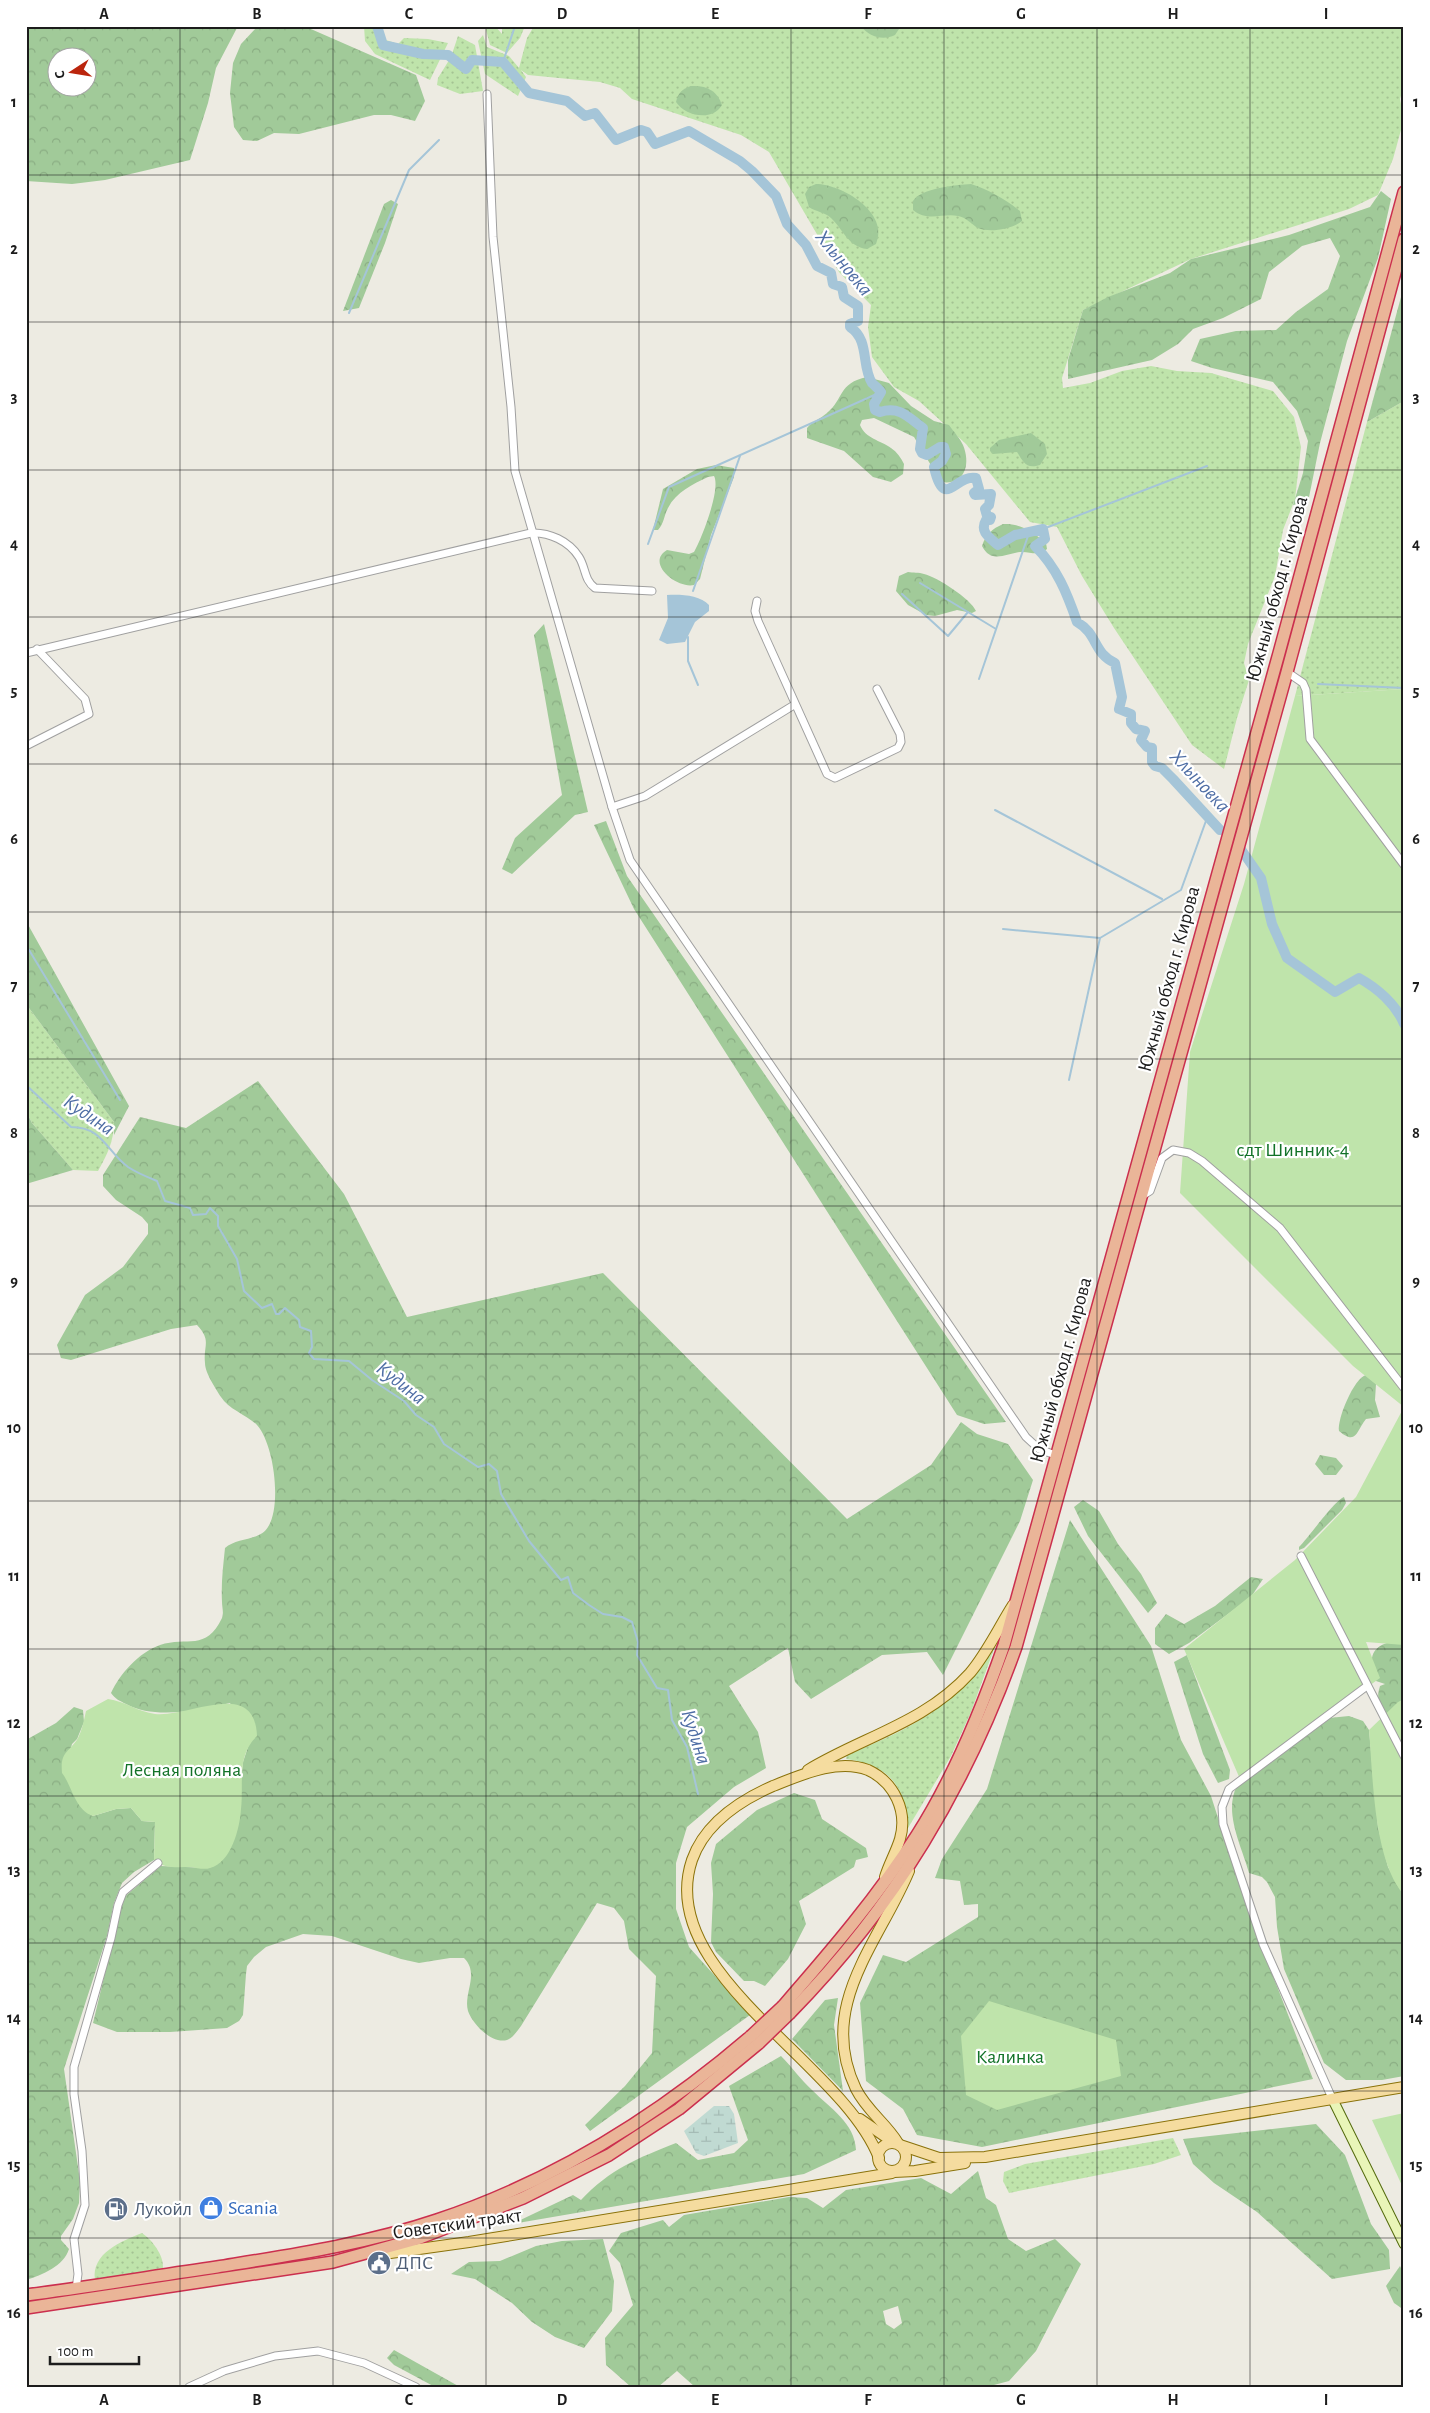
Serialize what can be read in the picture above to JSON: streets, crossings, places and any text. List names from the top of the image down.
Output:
{
  "streets": {
    "highway": ["Южный обход г. Кирова", "Советский тракт"]
  },
  "crossings": [
    ["Южный обход г. Кирова", "Советский тракт"]
  ],
  "water": ["Хлыновка", "Кудина"],
  "parks": ["сдт Шинник-4", "Лесная поляна", "Калинка"],
  "places": {
    "shop": ["Scania"],
    "fuel station": ["Лукойл"],
    "public building": ["ДПС"]
  },
  "scale_bar": "100 m",
  "north": "left",
  "grid": {
    "columns": [
      "A",
      "B",
      "C",
      "D",
      "E",
      "F",
      "G",
      "H",
      "I"
    ],
    "rows": [
      "1",
      "2",
      "3",
      "4",
      "5",
      "6",
      "7",
      "8",
      "9",
      "10",
      "11",
      "12",
      "13",
      "14",
      "15",
      "16"
    ]
  }
}
